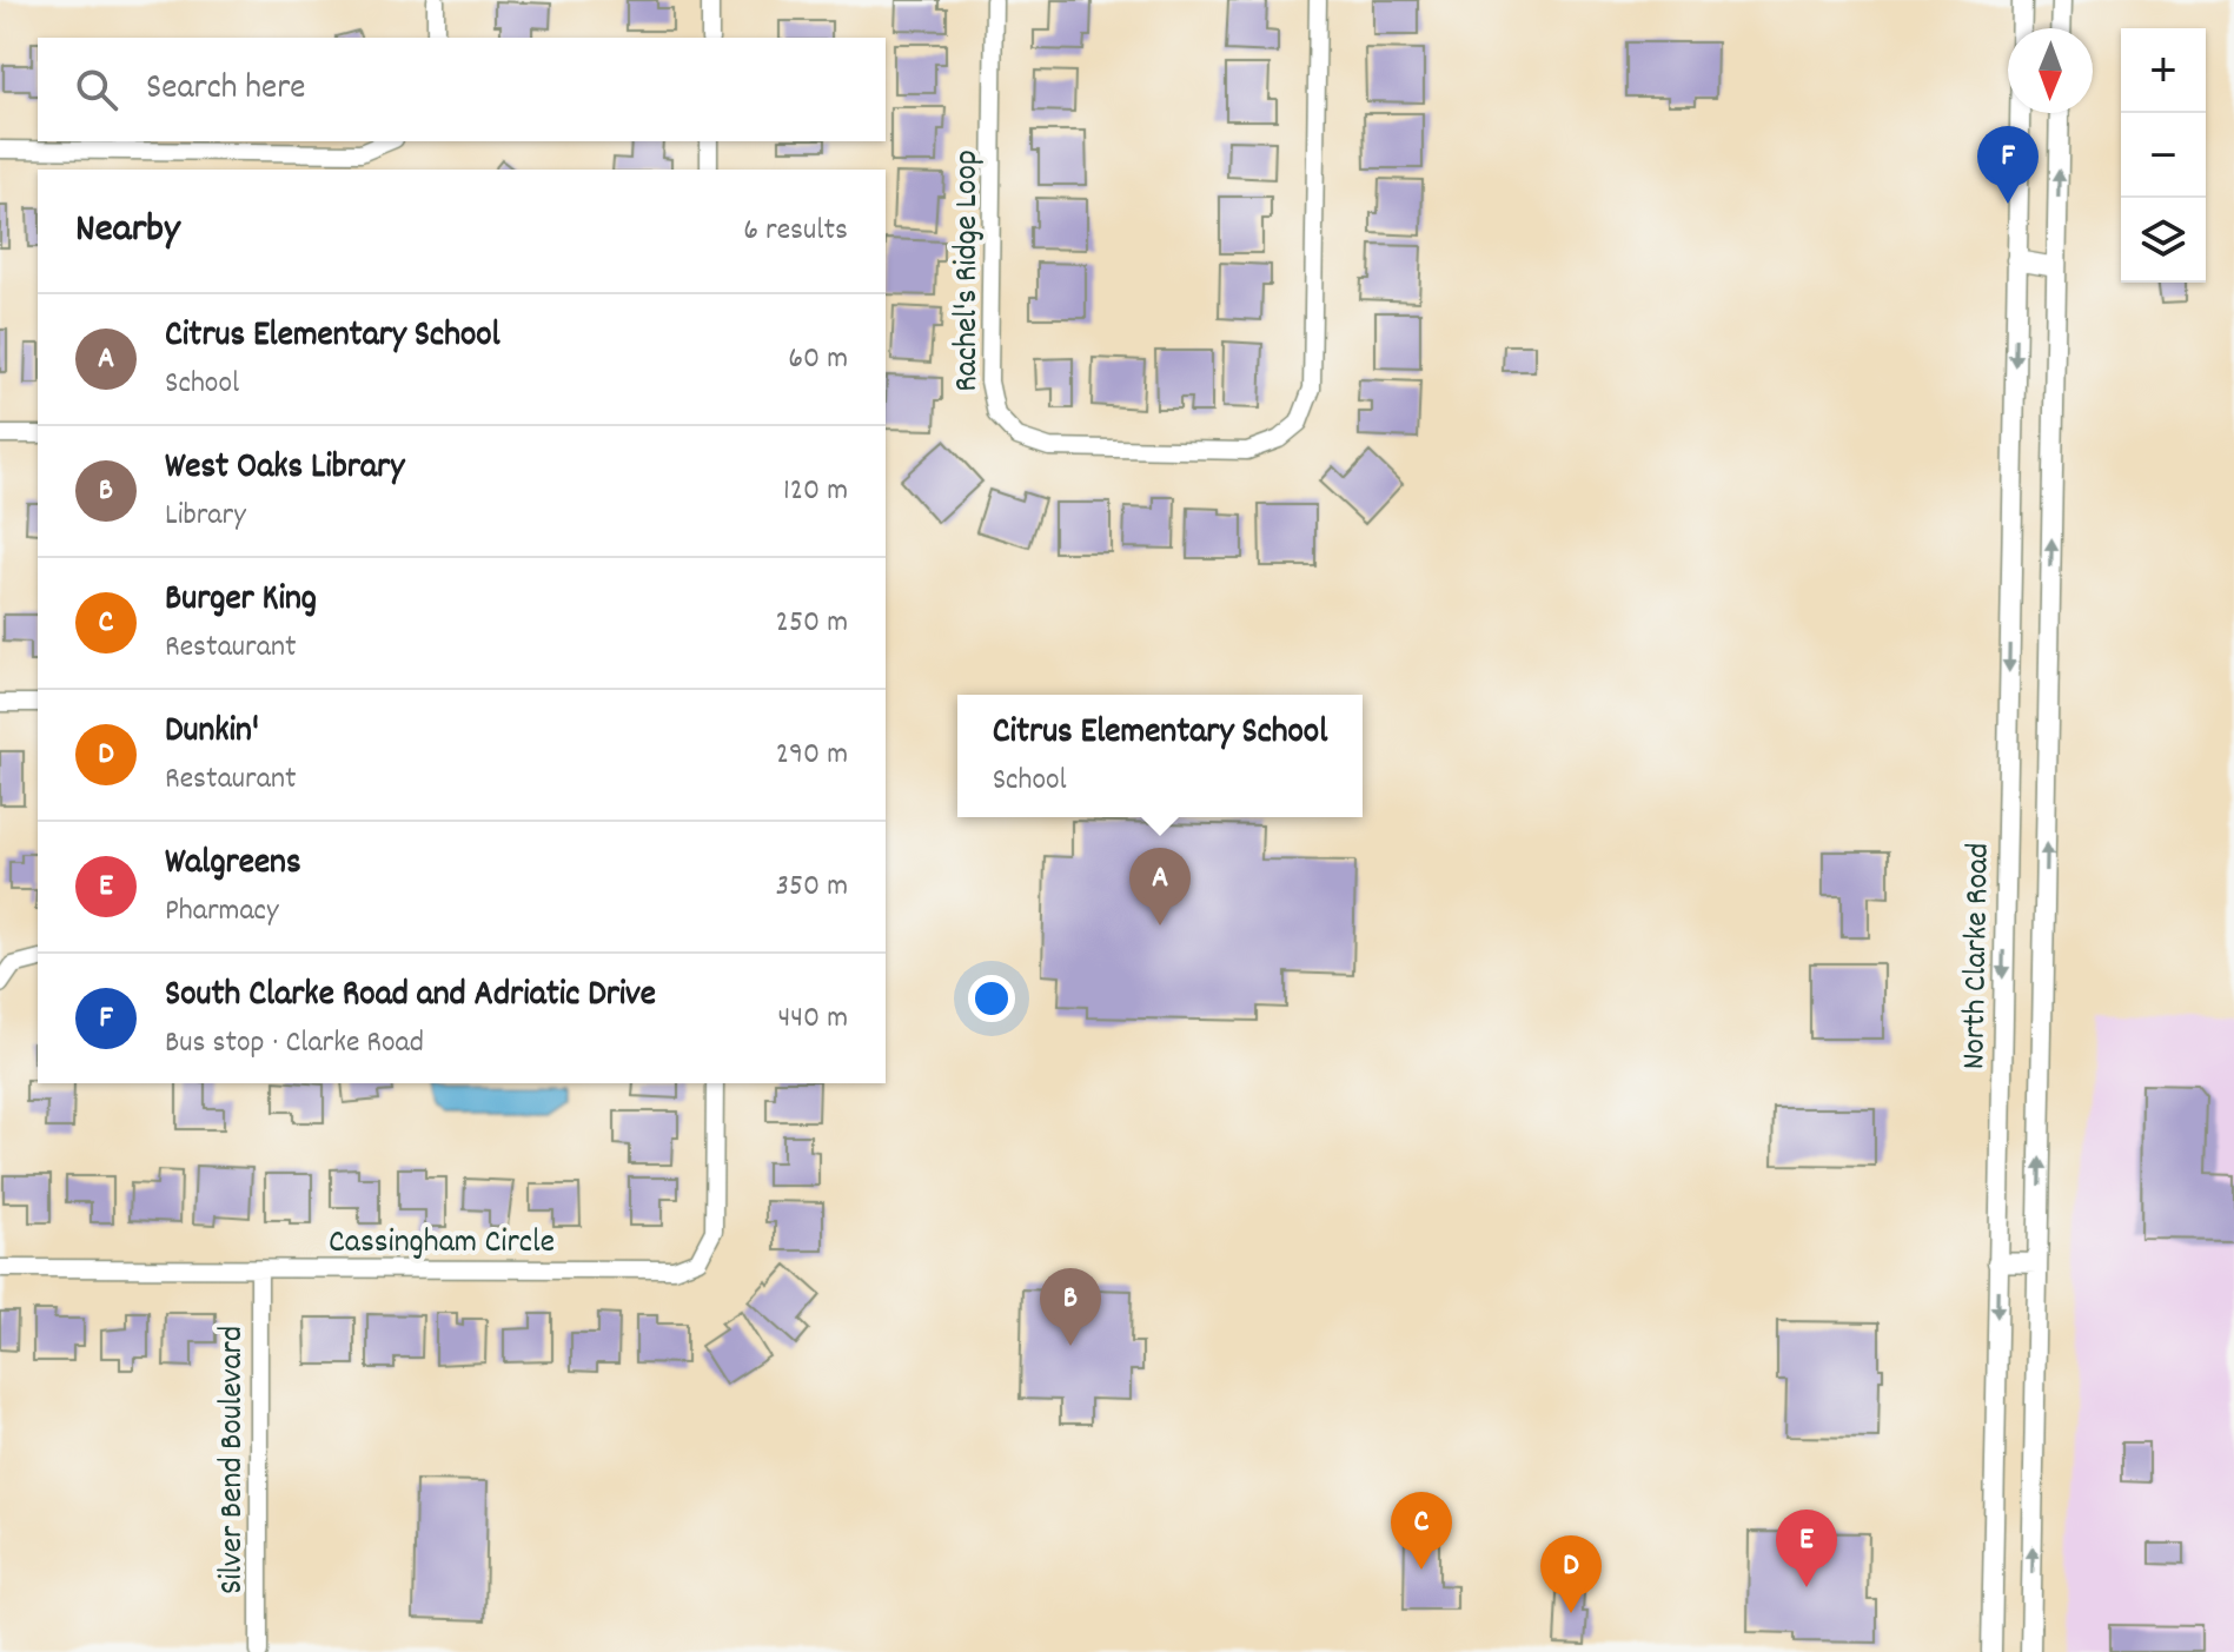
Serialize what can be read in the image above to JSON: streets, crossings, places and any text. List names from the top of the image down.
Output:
{
  "streets": {
    "street": [
      "Rachel's Ridge Loop",
      "North Clarke Road",
      "Cassingham Circle",
      "Silver Bend Boulevard"
    ]
  },
  "crossings": [
    ["Cassingham Circle", "Silver Bend Boulevard"]
  ],
  "north": "bottom",
  "page": {
    "map_buttons": ["+", "−"],
    "search": "Search here",
    "pins": [
      "F",
      "A",
      "B",
      "C",
      "E",
      "D"
    ],
    "heading": ["Nearby", "6 results"],
    "list": [
      {
        "mark": "A",
        "name": "Citrus Elementary School",
        "note": "School",
        "value": "60 m"
      },
      {
        "mark": "B",
        "name": "West Oaks Library",
        "note": "Library",
        "value": "120 m"
      },
      {
        "mark": "C",
        "name": "Burger King",
        "note": "Restaurant",
        "value": "250 m"
      },
      {
        "mark": "D",
        "name": "Dunkin'",
        "note": "Restaurant",
        "value": "290 m"
      },
      {
        "mark": "E",
        "name": "Walgreens",
        "note": "Pharmacy",
        "value": "350 m"
      },
      {
        "mark": "F",
        "name": "South Clarke Road and Adriatic Drive",
        "note": "Bus stop · Clarke Road",
        "value": "440 m"
      }
    ],
    "popup": ["Citrus Elementary School", "School"]
  }
}
